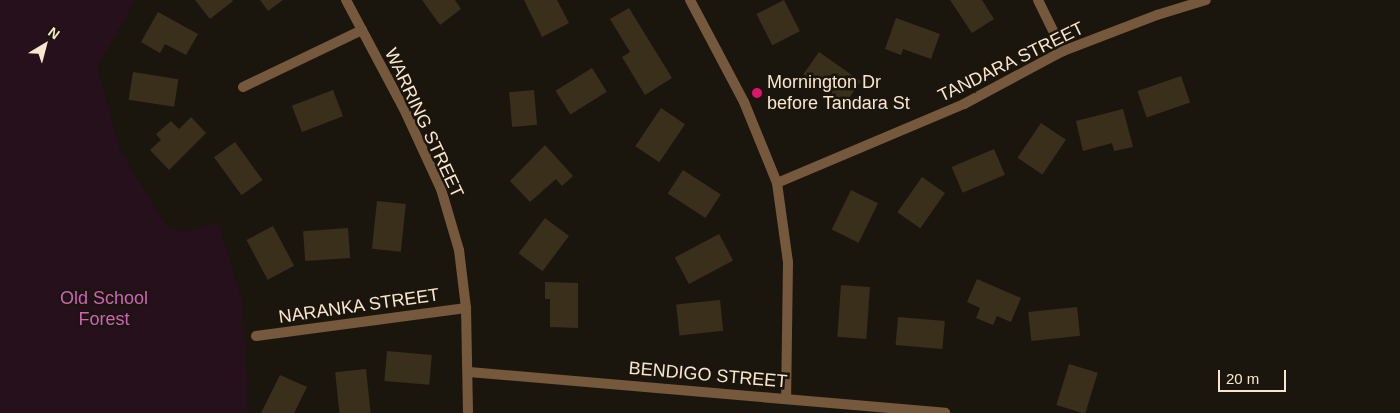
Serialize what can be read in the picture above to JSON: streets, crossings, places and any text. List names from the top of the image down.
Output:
{
  "streets": {
    "street": [
      "TANDARA STREET",
      "WARRING STREET",
      "NARANKA STREET",
      "BENDIGO STREET"
    ]
  },
  "crossings": [
    ["WARRING STREET", "NARANKA STREET"],
    ["WARRING STREET", "BENDIGO STREET"]
  ],
  "parks": ["Old School Forest"],
  "places": ["Mornington Dr before Tandara St"],
  "scale_bar": "20 m",
  "north": "top right"
}
